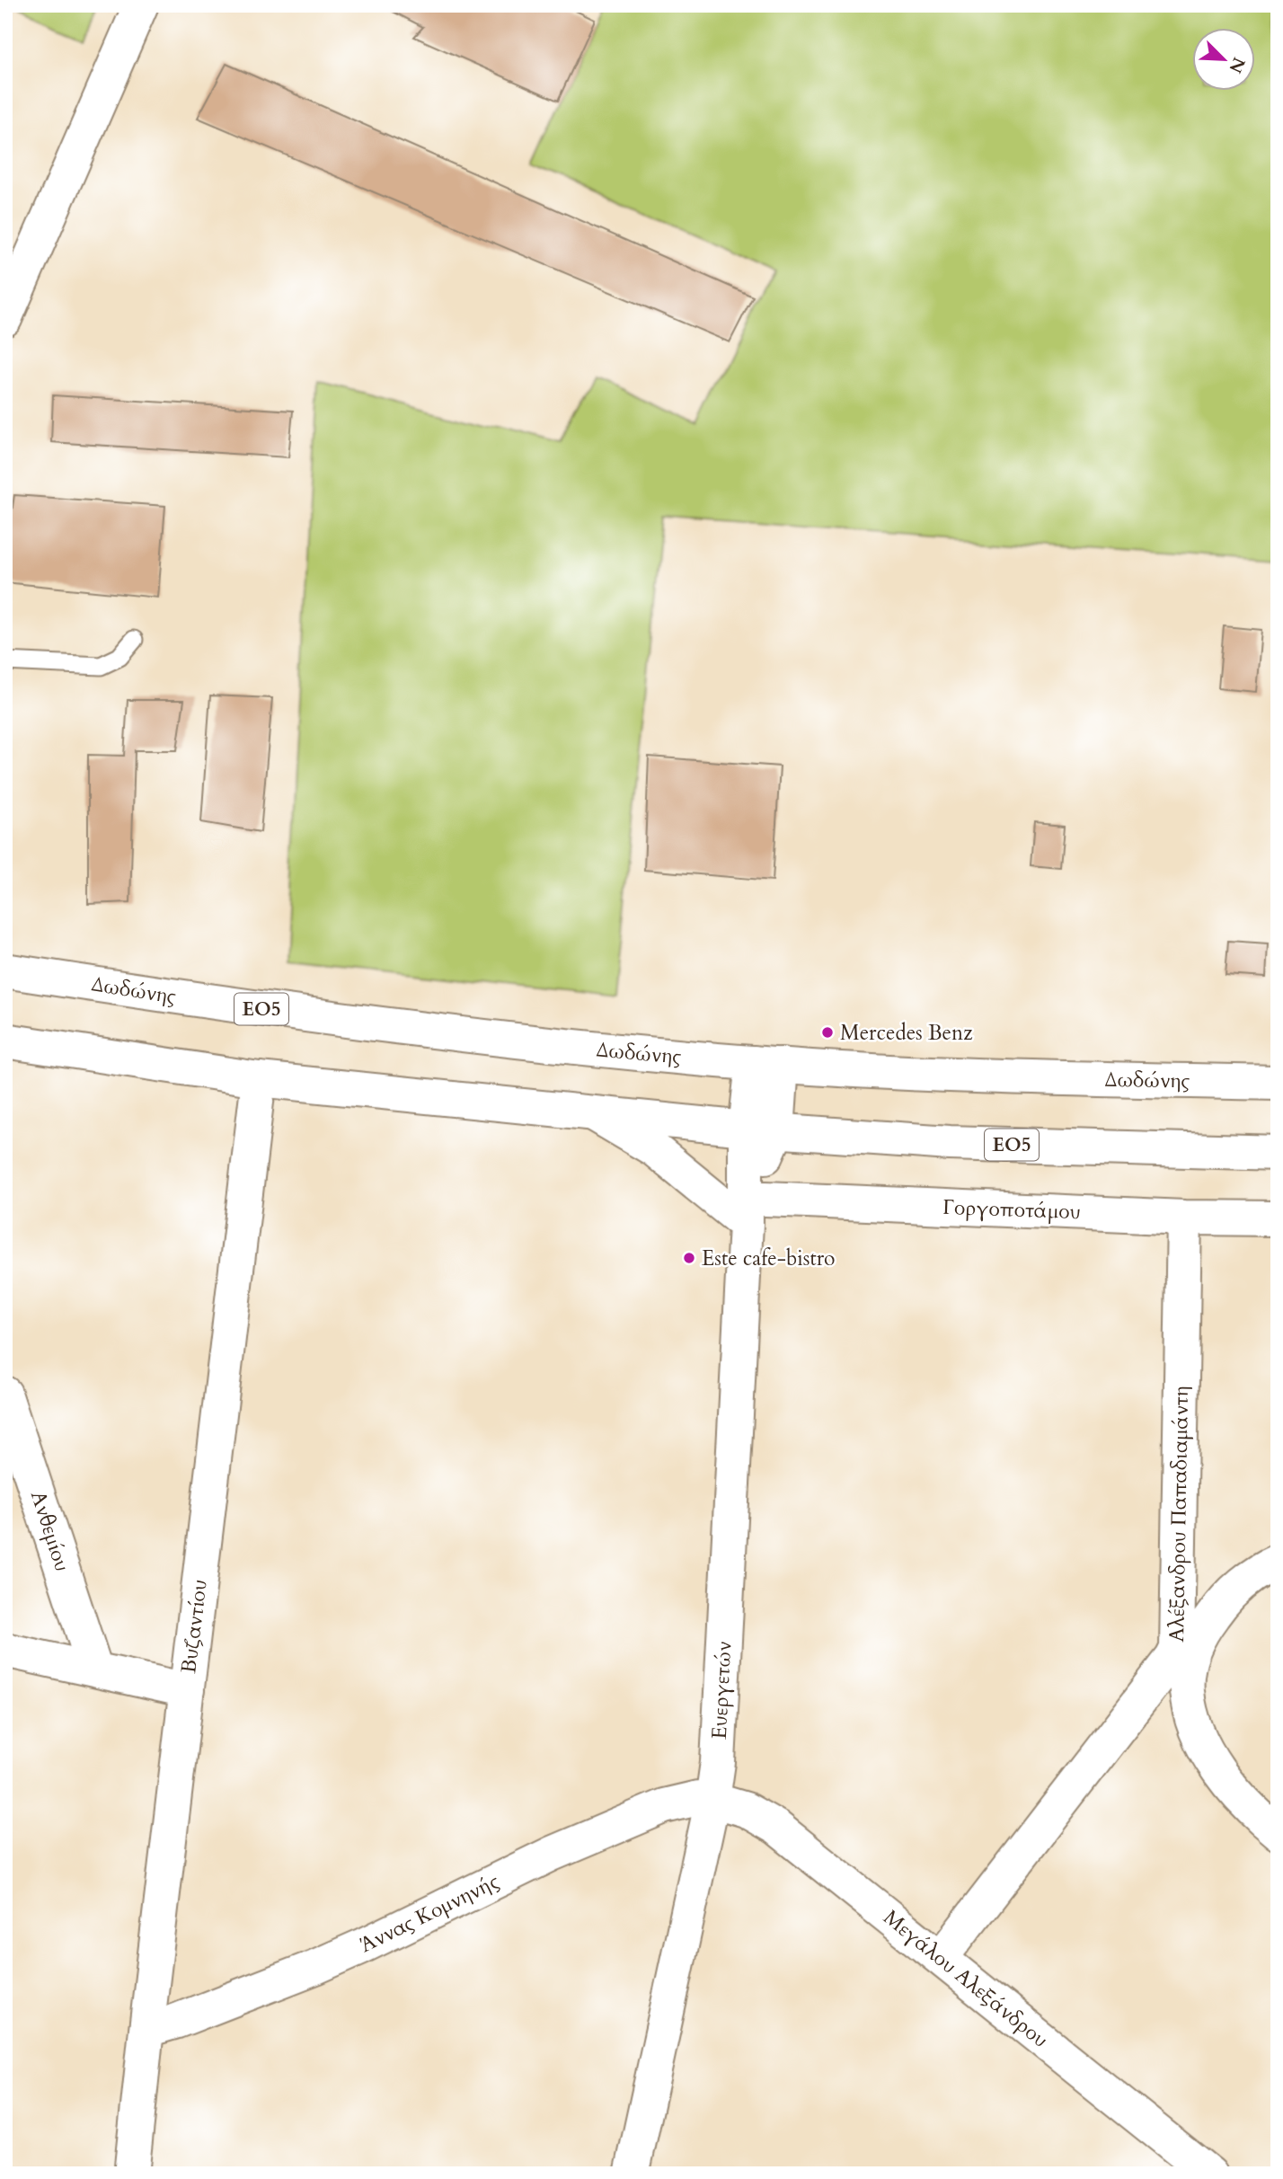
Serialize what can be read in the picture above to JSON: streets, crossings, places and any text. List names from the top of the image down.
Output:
{
  "streets": {
    "street": [
      "Δωδώνης",
      "ΕΟ5",
      "Γοργοποτάμου",
      "Αλέξανδρου Παπαδιαμάντη",
      "Ανθεμίου",
      "Βυζαντίου",
      "Ευεργετών",
      "Άννας Κομνηνής",
      "Μεγάλου Αλεξάνδρου"
    ]
  },
  "crossings": [
    ["Δωδώνης", "Ευεργετών"],
    ["ΕΟ5", "Βυζαντίου"],
    ["ΕΟ5", "Ευεργετών"],
    ["Γοργοποτάμου", "Αλέξανδρου Παπαδιαμάντη"],
    ["Γοργοποτάμου", "Ευεργετών"],
    ["Αλέξανδρου Παπαδιαμάντη", "Μεγάλου Αλεξάνδρου"],
    ["Βυζαντίου", "Άννας Κομνηνής"],
    ["Ευεργετών", "Άννας Κομνηνής"],
    ["Ευεργετών", "Μεγάλου Αλεξάνδρου"],
    ["Άννας Κομνηνής", "Μεγάλου Αλεξάνδρου"]
  ],
  "places": ["Mercedes Benz", "Este cafe-bistro"],
  "north": "bottom right"
}
